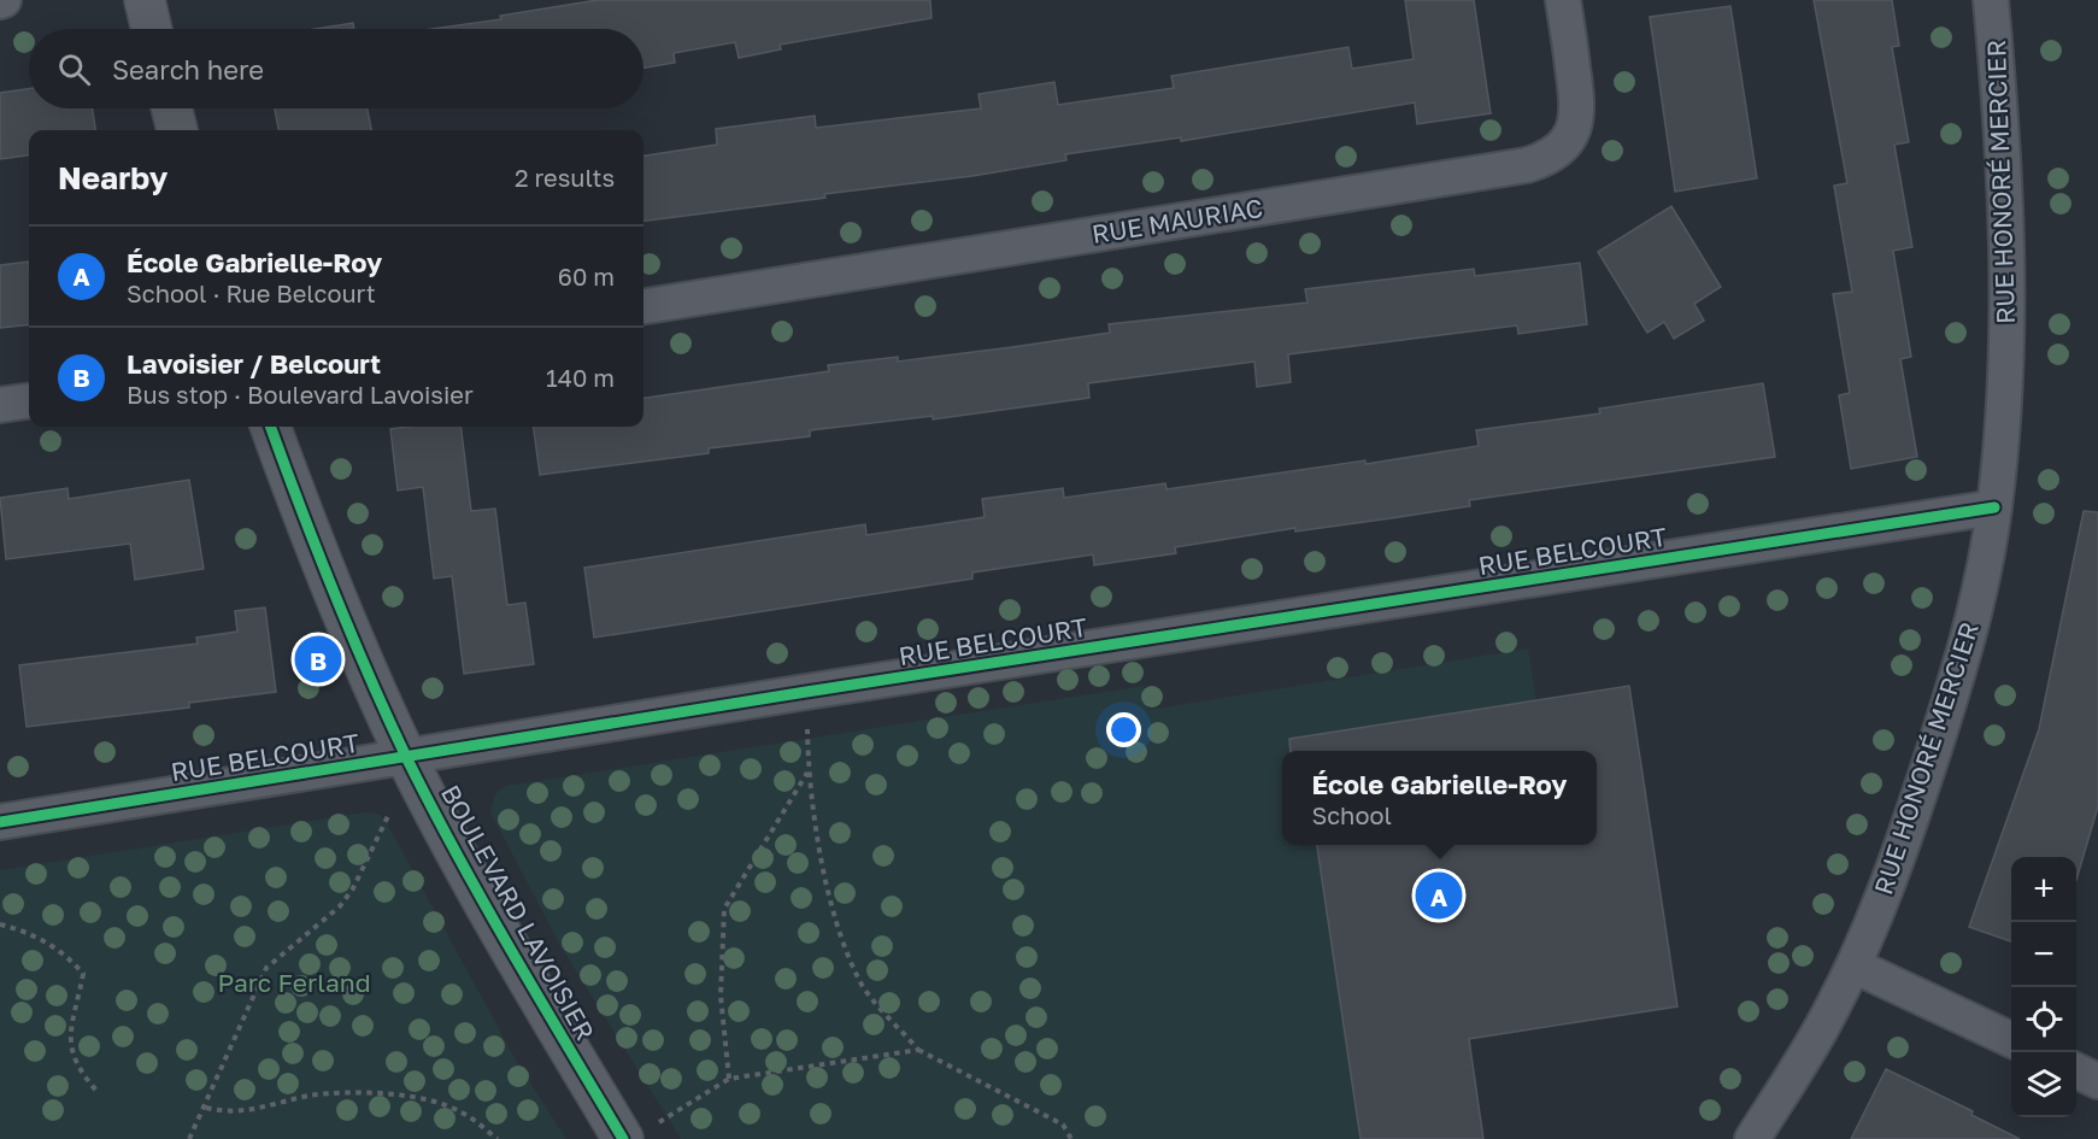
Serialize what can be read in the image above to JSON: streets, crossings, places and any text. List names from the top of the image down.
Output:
{
  "streets": {
    "street": [
      "RUE HONORÉ MERCIER",
      "RUE MAURIAC",
      "RUE BELCOURT",
      "BOULEVARD LAVOISIER"
    ]
  },
  "crossings": [
    ["RUE HONORÉ MERCIER", "RUE BELCOURT"],
    ["RUE BELCOURT", "BOULEVARD LAVOISIER"]
  ],
  "parks": ["Parc Ferland"],
  "page": {
    "search": "Search here",
    "heading": ["Nearby", "2 results"],
    "list": [
      {
        "mark": "A",
        "name": "École Gabrielle-Roy",
        "note": "School · Rue Belcourt",
        "value": "60 m"
      },
      {
        "mark": "B",
        "name": "Lavoisier / Belcourt",
        "note": "Bus stop · Boulevard Lavoisier",
        "value": "140 m"
      }
    ],
    "pins": ["B", "A"],
    "popup": ["École Gabrielle-Roy", "School"],
    "map_buttons": ["+", "−"]
  }
}
